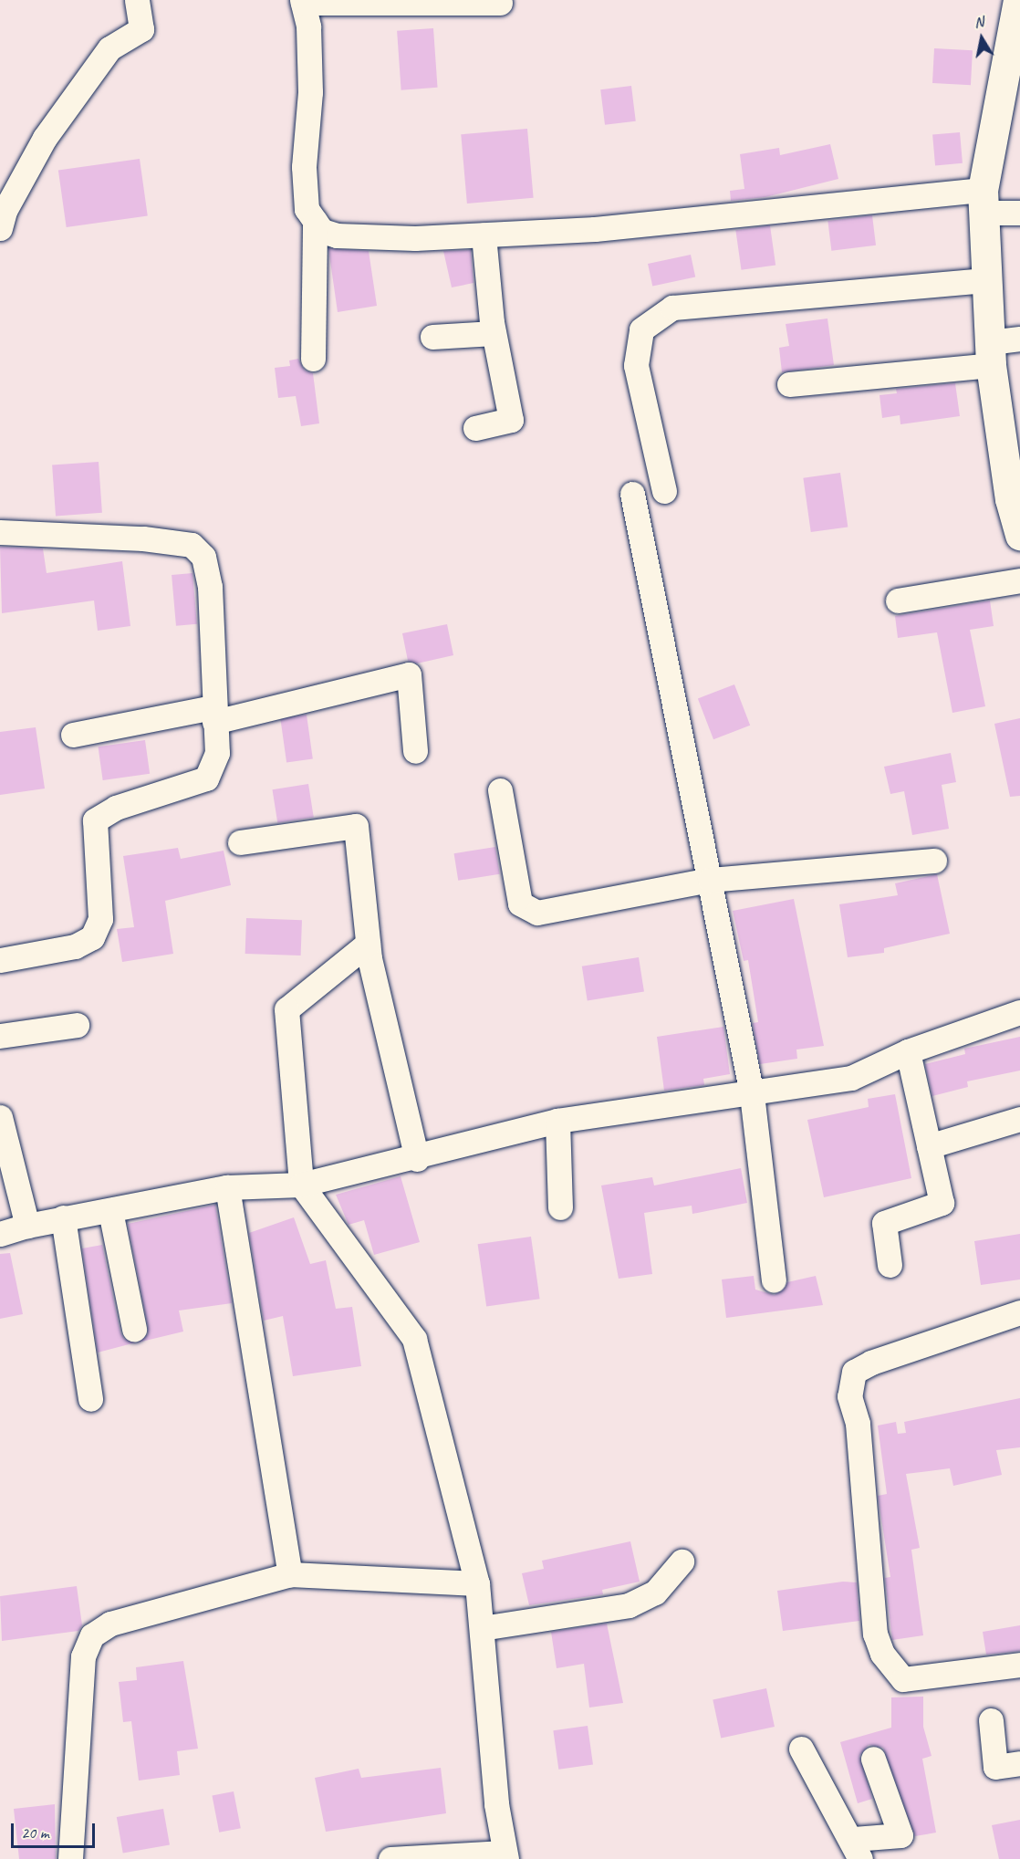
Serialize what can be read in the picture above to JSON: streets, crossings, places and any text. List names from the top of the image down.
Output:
{
  "scale_bar": "20 m",
  "north": "top"
}
